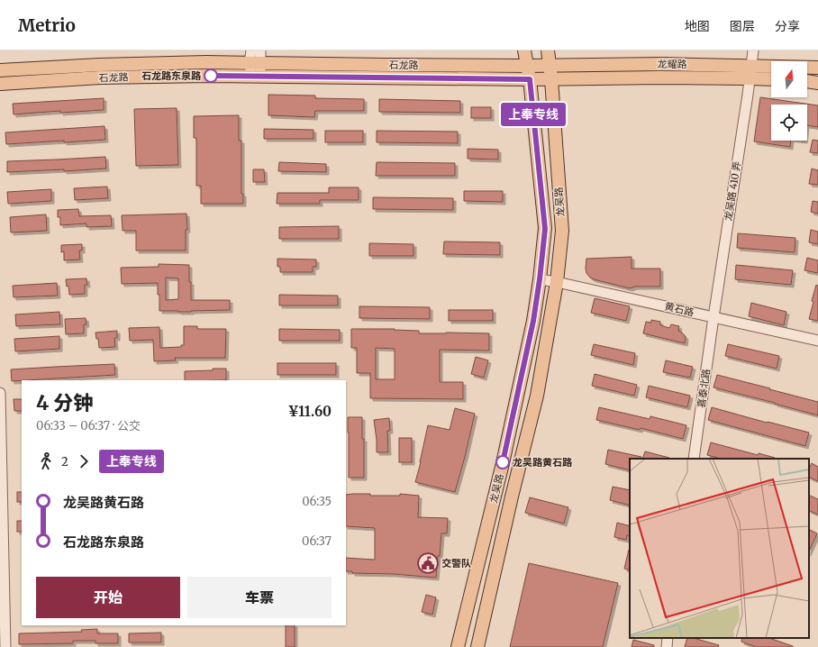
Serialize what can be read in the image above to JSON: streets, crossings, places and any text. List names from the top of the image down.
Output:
{
  "streets": {
    "main road": ["龙耀路", "石龙路", "龙吴路"],
    "street": ["龙吴路 410 弄", "黄石路", "喜泰北路"]
  },
  "crossings": [
    ["龙耀路", "石龙路"],
    ["龙耀路", "龙吴路 410 弄"],
    ["龙耀路", "龙吴路"],
    ["石龙路", "龙吴路"],
    ["龙吴路 410 弄", "黄石路"],
    ["龙吴路 410 弄", "喜泰北路"],
    ["龙吴路", "黄石路"],
    ["黄石路", "喜泰北路"]
  ],
  "places": {
    "other": ["石龙路东泉路", "龙吴路黄石路"],
    "public building": ["交警队"]
  },
  "lines": ["bus line 上奉专线"],
  "north": "top",
  "page": {
    "header": "Metrio",
    "nav": ["地图", "图层", "分享"],
    "on_map": "上奉专线",
    "heading": ["4 分钟", "06:33 – 06:37 · 公交", "¥11.60"],
    "legs": ["2", "上奉专线"],
    "list": [
      {
        "name": "龙吴路黄石路",
        "value": "06:35"
      },
      {
        "name": "石龙路东泉路",
        "value": "06:37"
      }
    ],
    "buttons": ["开始", "车票"]
  }
}
